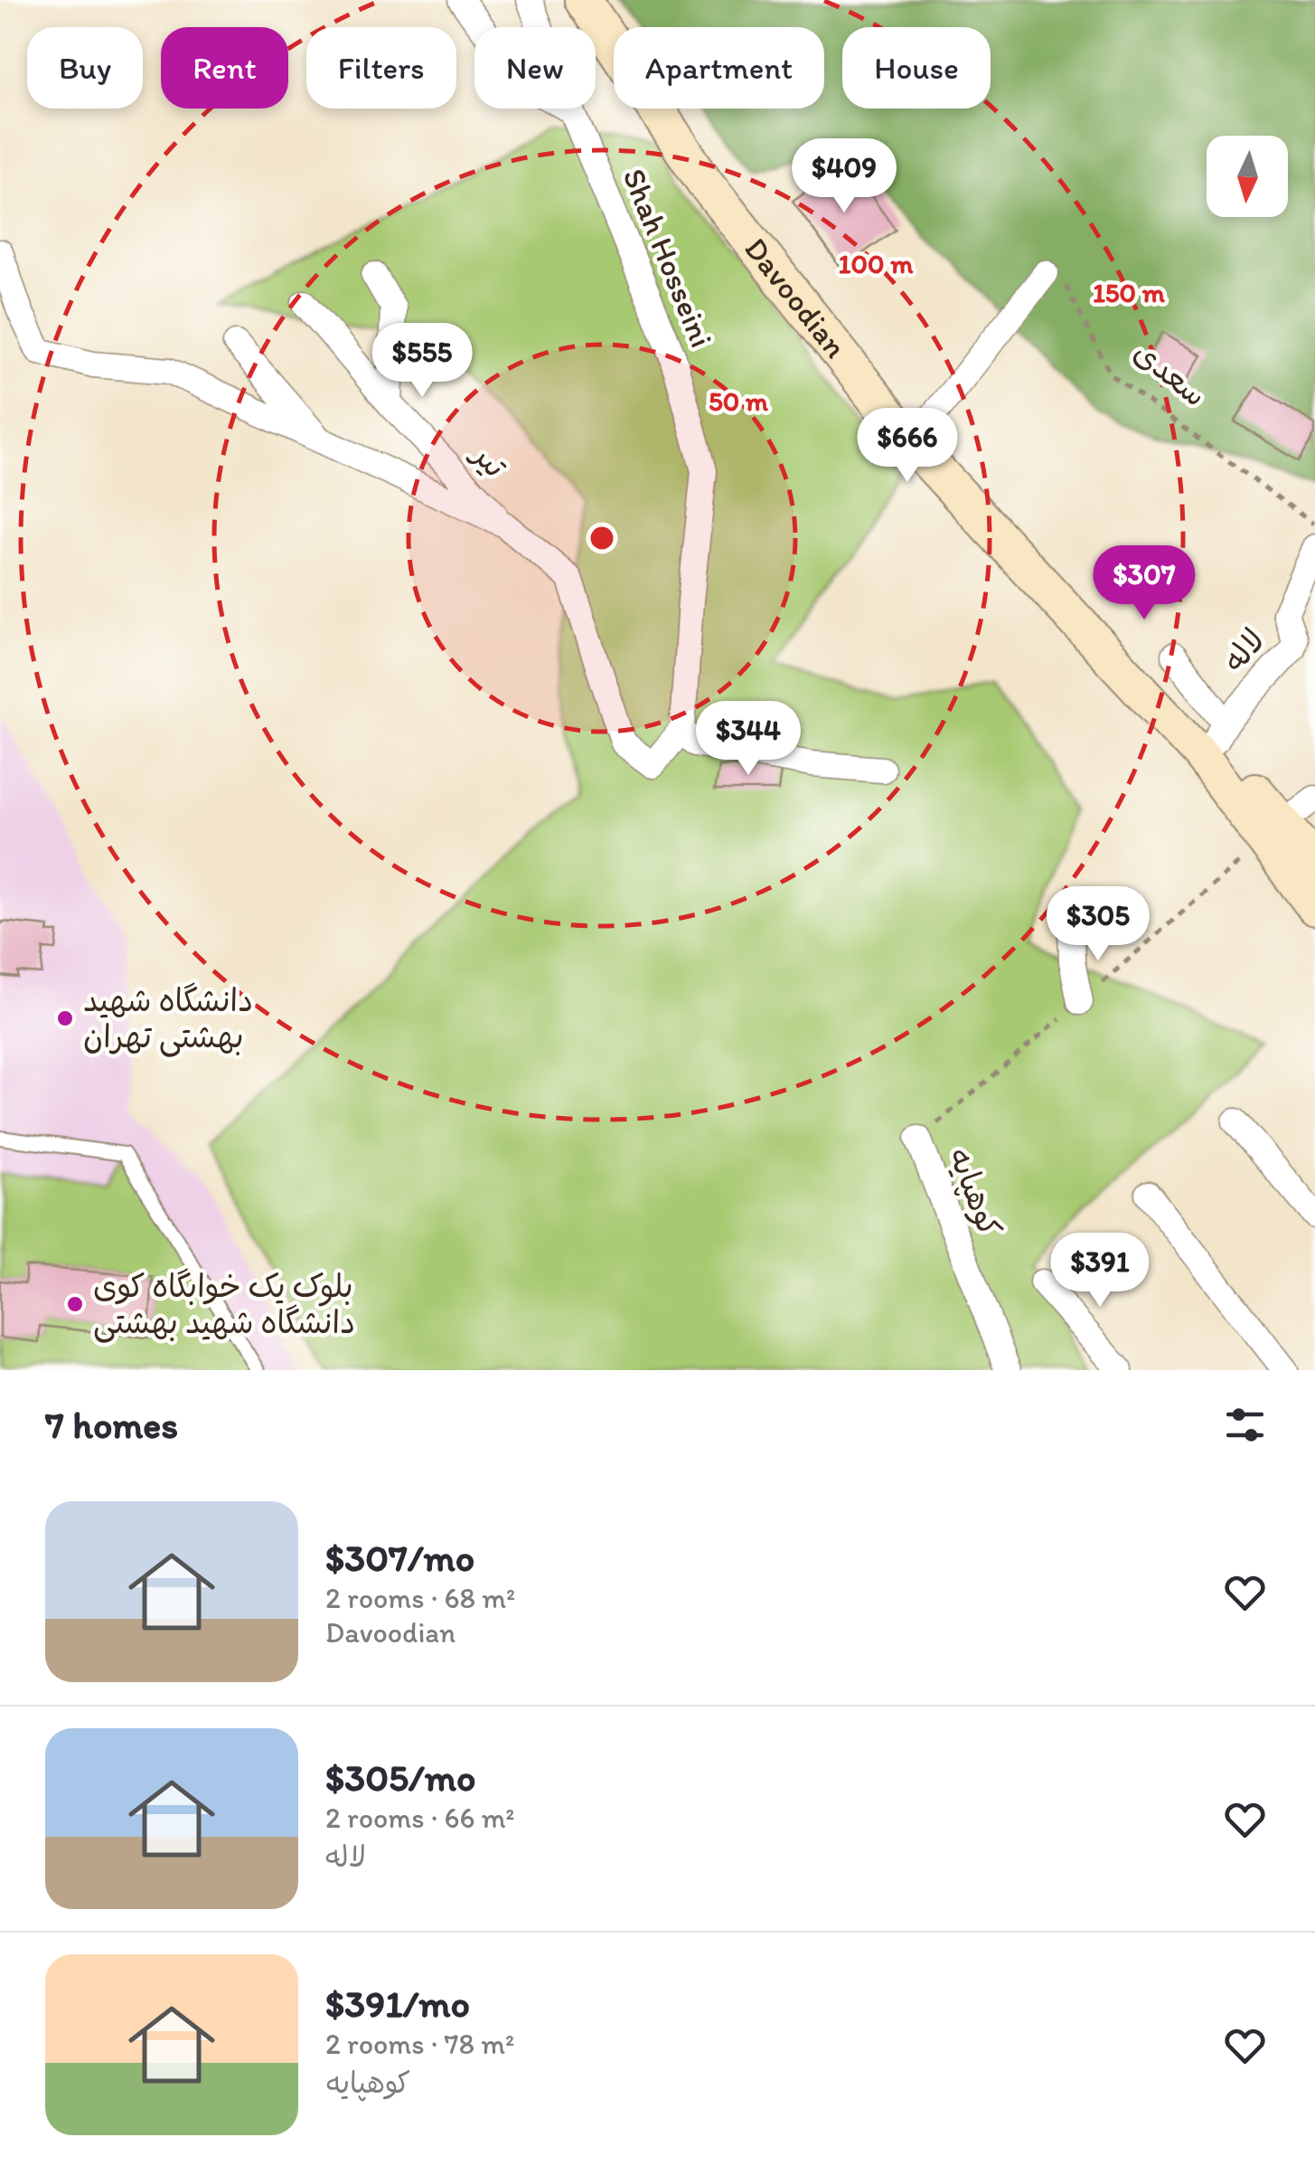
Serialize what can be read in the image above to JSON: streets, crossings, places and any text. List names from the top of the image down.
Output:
{
  "streets": {
    "street": [
      "Shah Hosseini",
      "Davoodian",
      "تیر",
      "لاله",
      "کوهپایه"
    ],
    "path": ["سعدی"]
  },
  "crossings": [
    ["Davoodian", "لاله"]
  ],
  "places": ["دانشگاه شهید بهشتی تهران", "بلوک یک خوابگاه کوی دانشگاه شهید بهشتی"],
  "north": "bottom",
  "page": {
    "chip": [
      "Buy",
      "Rent",
      "Filters",
      "New",
      "Apartment",
      "House"
    ],
    "price": [
      "$409",
      "$555",
      "$666",
      "$307",
      "$344",
      "$305",
      "$391"
    ],
    "heading": "7 homes",
    "list": [
      {
        "name": "$307/mo",
        "note": "2 rooms · 68 m² · Davoodian"
      },
      {
        "name": "$305/mo",
        "note": "2 rooms · 66 m² · لاله"
      },
      {
        "name": "$391/mo",
        "note": "2 rooms · 78 m² · کوهپایه"
      }
    ]
  },
  "rings": ["100 m", "150 m", "50 m"]
}
